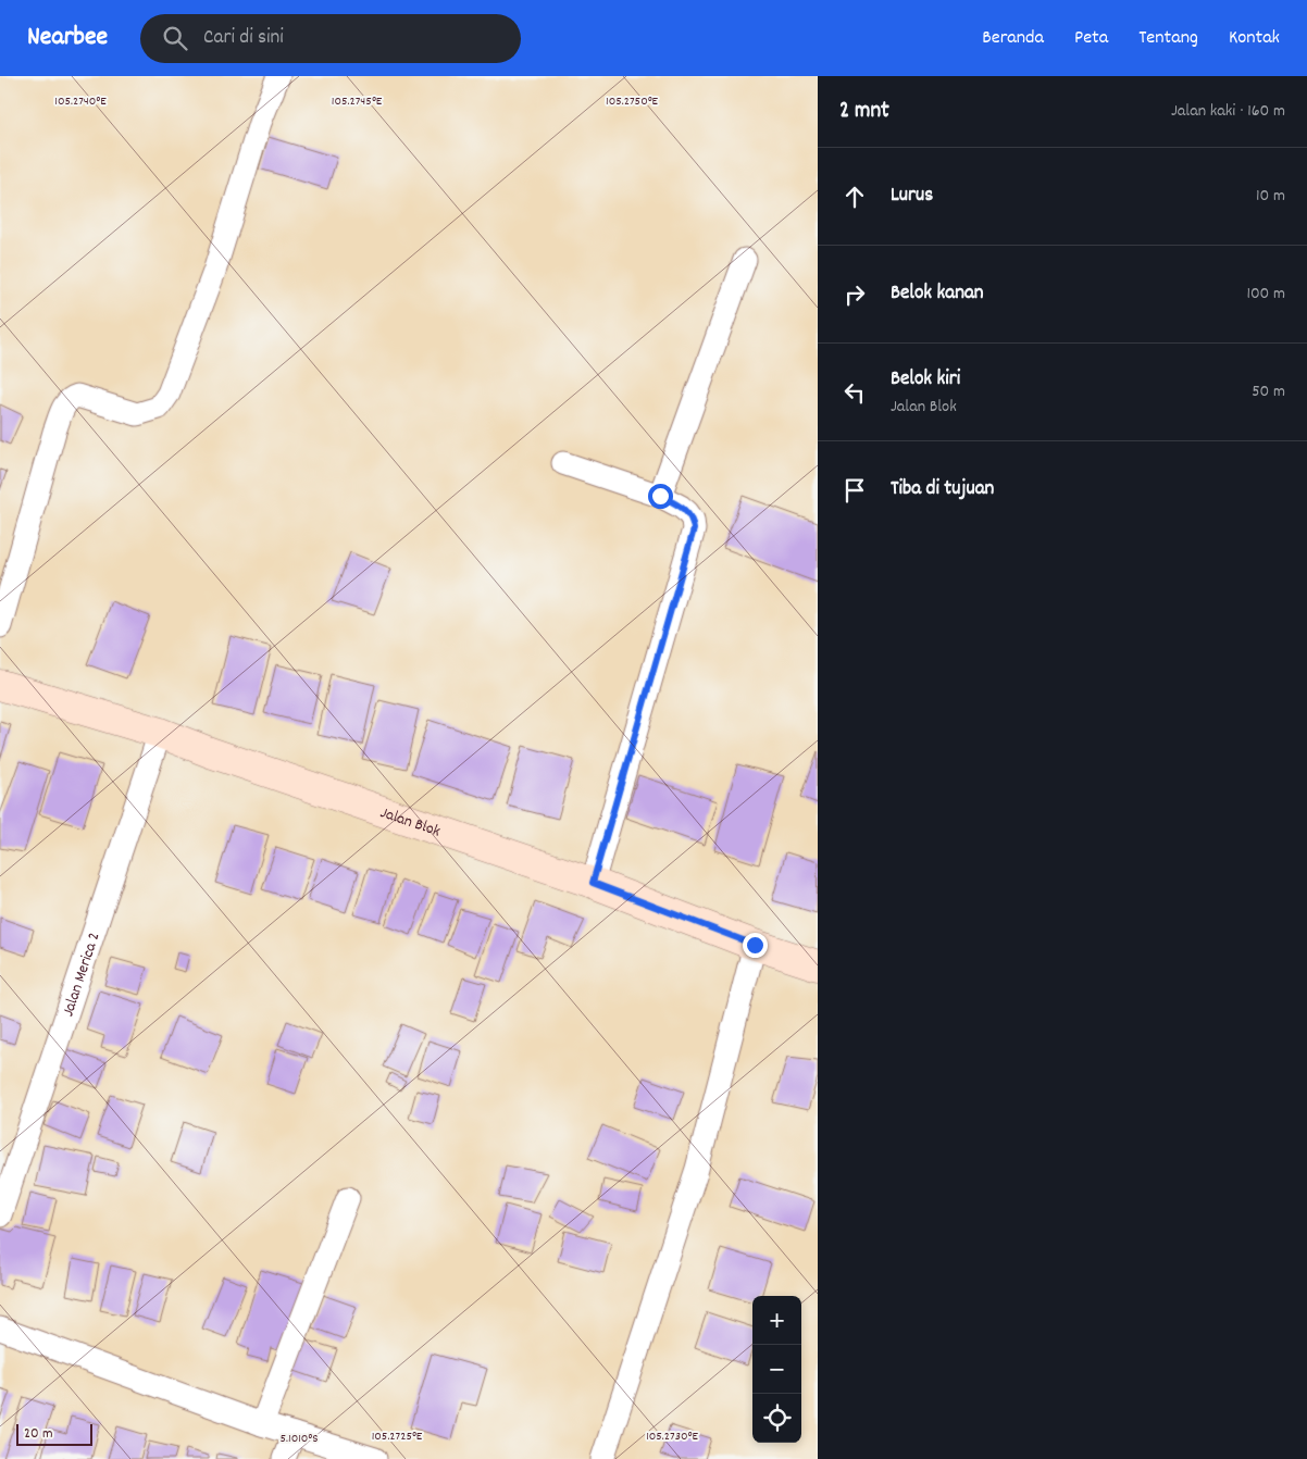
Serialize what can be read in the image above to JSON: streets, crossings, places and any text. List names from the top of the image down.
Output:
{
  "streets": {
    "main road": ["Jalan Blok"],
    "street": ["Jalan Merica 2"]
  },
  "crossings": [
    ["Jalan Blok", "Jalan Merica 2"]
  ],
  "scale_bar": "20 m",
  "page": {
    "header": "Nearbee",
    "search": "Cari di sini",
    "nav": [
      "Beranda",
      "Peta",
      "Tentang",
      "Kontak"
    ],
    "heading": ["2 mnt", "Jalan kaki · 160 m"],
    "list": [
      ["Lurus", "10 m"],
      ["Belok kanan", "100 m"],
      ["Belok kiri", "Jalan Blok", "50 m"],
      "Tiba di tujuan"
    ],
    "map_buttons": ["+", "−"],
    "scale": "20 m"
  },
  "coordinates": [
    "105.2740°E",
    "105.2745°E",
    "105.2750°E",
    "105.2725°E",
    "105.2730°E",
    "5.1010°S"
  ]
}
